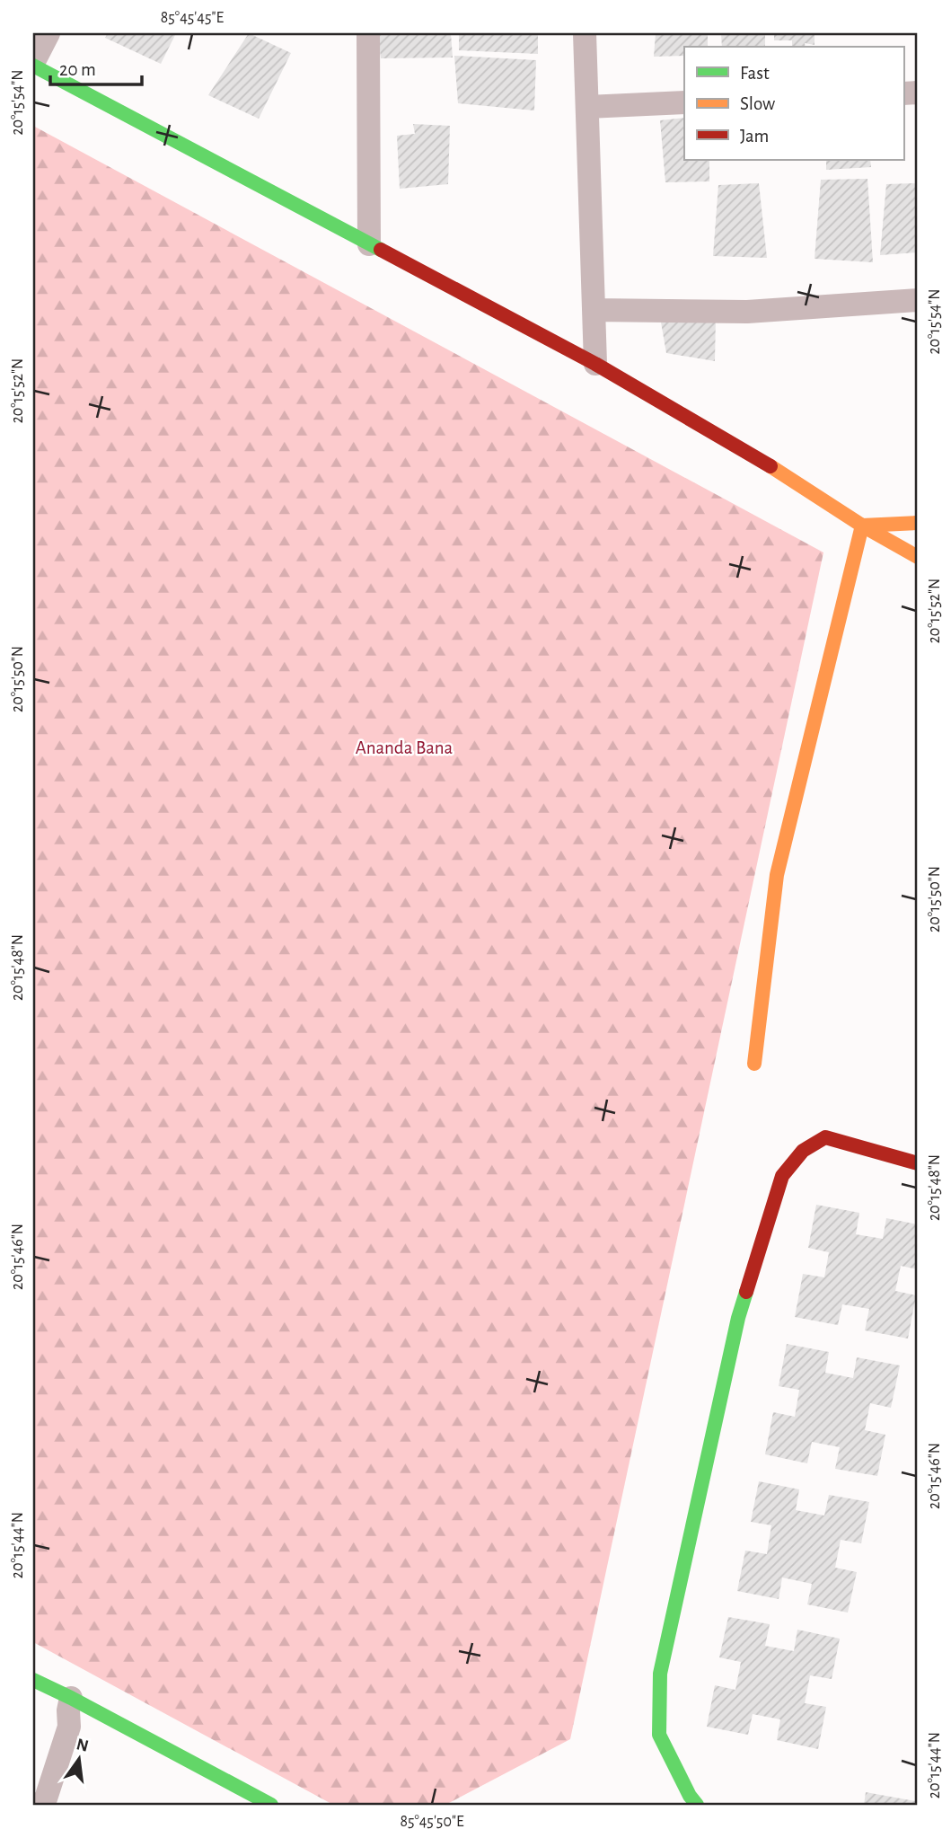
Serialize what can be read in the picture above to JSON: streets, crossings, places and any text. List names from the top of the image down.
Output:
{
  "parks": ["Ananda Bana"],
  "legend": ["Fast", "Slow", "Jam"],
  "scale_bar": "20 m",
  "north": "top",
  "coordinates": [
    "85°45'45\"E",
    "20°15'54\"N",
    "20°15'52\"N",
    "20°15'50\"N",
    "20°15'48\"N",
    "20°15'46\"N",
    "20°15'44\"N",
    "85°45'50\"E"
  ]
}
